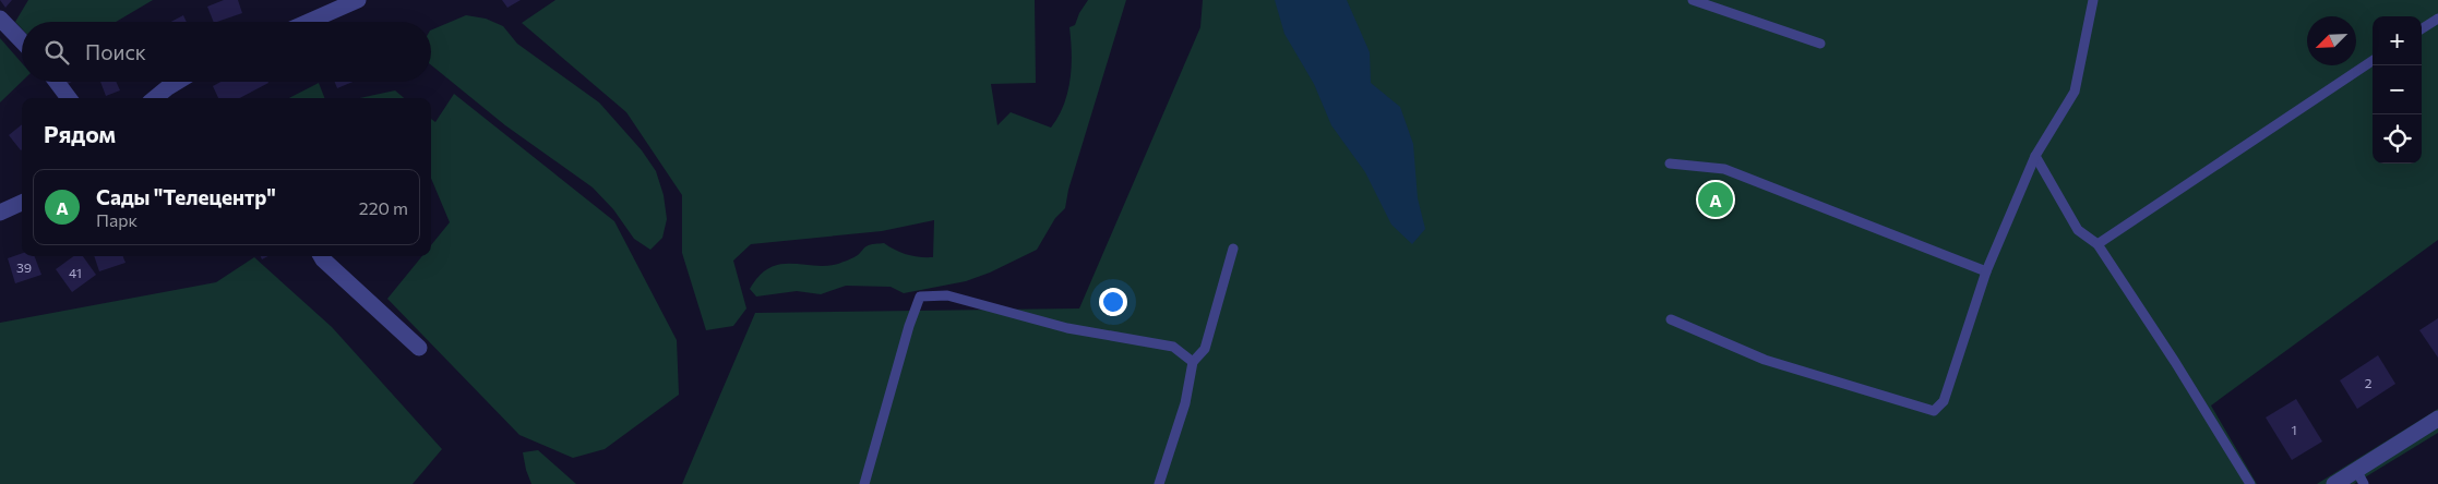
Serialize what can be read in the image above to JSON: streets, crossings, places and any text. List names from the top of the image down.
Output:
{
  "house_numbers": [
    "39",
    "41",
    "2",
    "1"
  ],
  "north": "bottom left",
  "page": {
    "map_buttons": ["+", "−"],
    "search": "Поиск",
    "heading": "Рядом",
    "list": [
      {
        "mark": "A",
        "name": "Сады \"Телецентр\"",
        "note": "Парк",
        "value": "220 m"
      }
    ],
    "pins": "A"
  }
}
